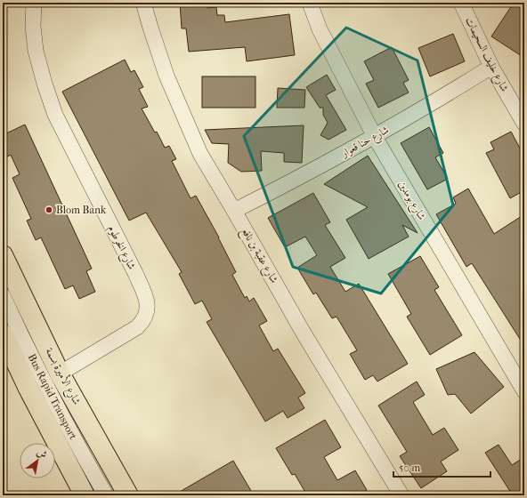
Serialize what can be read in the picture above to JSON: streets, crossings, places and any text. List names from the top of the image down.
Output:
{
  "streets": {
    "main road": ["شارع الأميرة بسمة"],
    "street": [
      "شارع خليف السحيمات",
      "شارع حنا قعوار",
      "شارع بومدين",
      "شارع الخرطوم",
      "شارع عقبة بن نافع",
      "Bus Rapid Transport"
    ]
  },
  "crossings": [
    ["شارع خليف السحيمات", "شارع حنا قعوار"],
    ["شارع حنا قعوار", "شارع بومدين"],
    ["شارع حنا قعوار", "شارع عقبة بن نافع"],
    ["شارع الخرطوم", "شارع الأميرة بسمة"]
  ],
  "places": ["Blom Bank"],
  "scale_bar": "50 m",
  "north": "top right"
}
